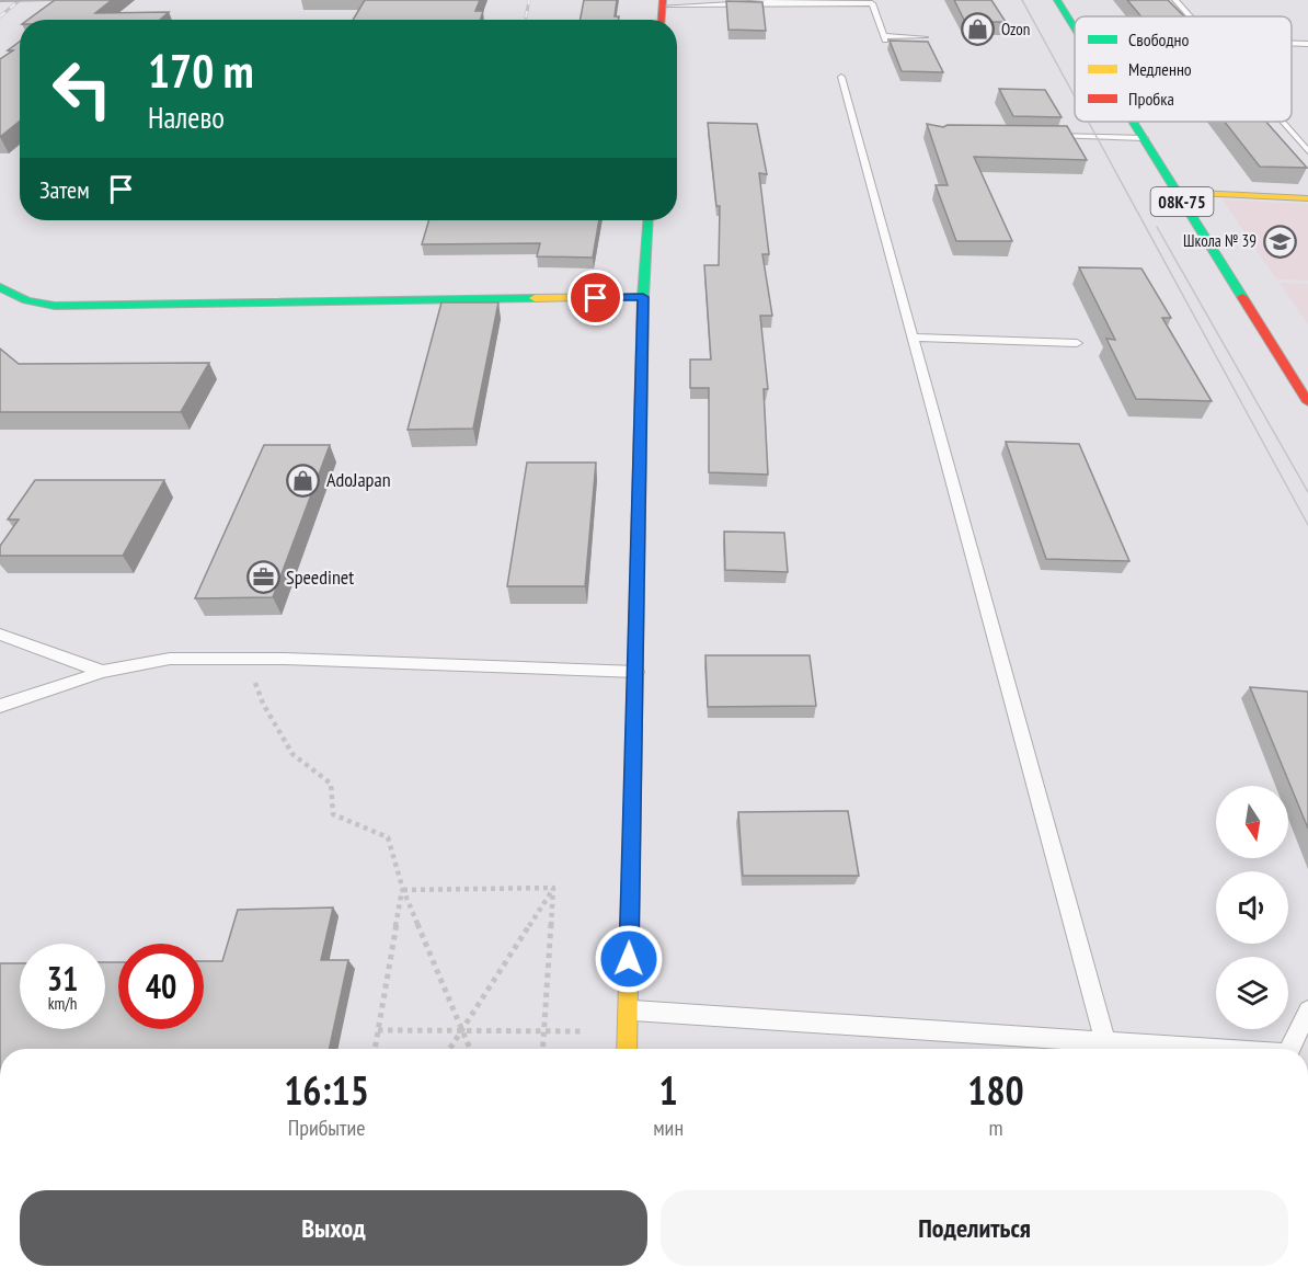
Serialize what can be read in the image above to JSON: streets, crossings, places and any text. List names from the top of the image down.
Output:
{
  "streets": {
    "street": ["08К-75"]
  },
  "places": {
    "shop": ["Ozon", "AdoJapan"],
    "school or university": ["Школа № 39"],
    "office": ["Speedinet"]
  },
  "legend": ["Свободно", "Медленно", "Пробка"],
  "north": "bottom",
  "page": {
    "turn": ["170 m", "Налево"],
    "then": "Затем",
    "speed": "31 km/h",
    "limit": "40",
    "eta": [
      "16:15",
      "Прибытие",
      "1",
      "мин",
      "180",
      "m"
    ],
    "buttons": ["Выход", "Поделиться"]
  }
}
